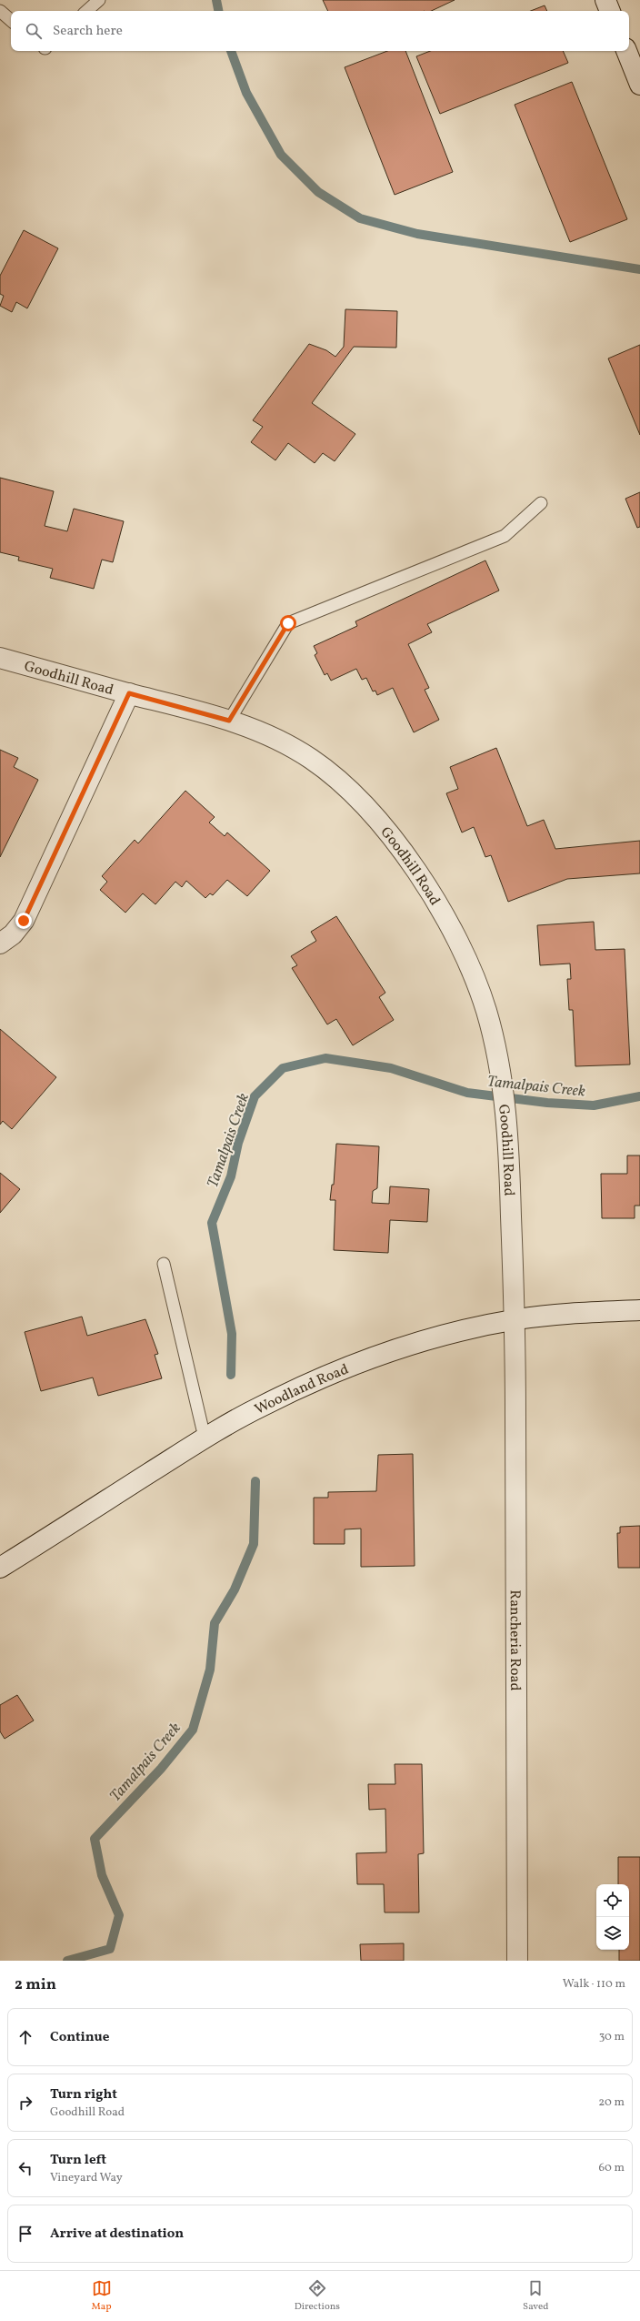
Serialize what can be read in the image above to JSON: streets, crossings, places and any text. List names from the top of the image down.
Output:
{
  "streets": {
    "street": ["Goodhill Road", "Woodland Road", "Rancheria Road"]
  },
  "crossings": [
    ["Goodhill Road", "Woodland Road"],
    ["Goodhill Road", "Rancheria Road"],
    ["Woodland Road", "Rancheria Road"]
  ],
  "water": ["Tamalpais Creek"],
  "page": {
    "search": "Search here",
    "heading": ["2 min", "Walk · 110 m"],
    "list": [
      ["Continue", "30 m"],
      ["Turn right", "Goodhill Road", "20 m"],
      ["Turn left", "Vineyard Way", "60 m"],
      "Arrive at destination"
    ],
    "nav": ["Map", "Directions", "Saved"]
  }
}
